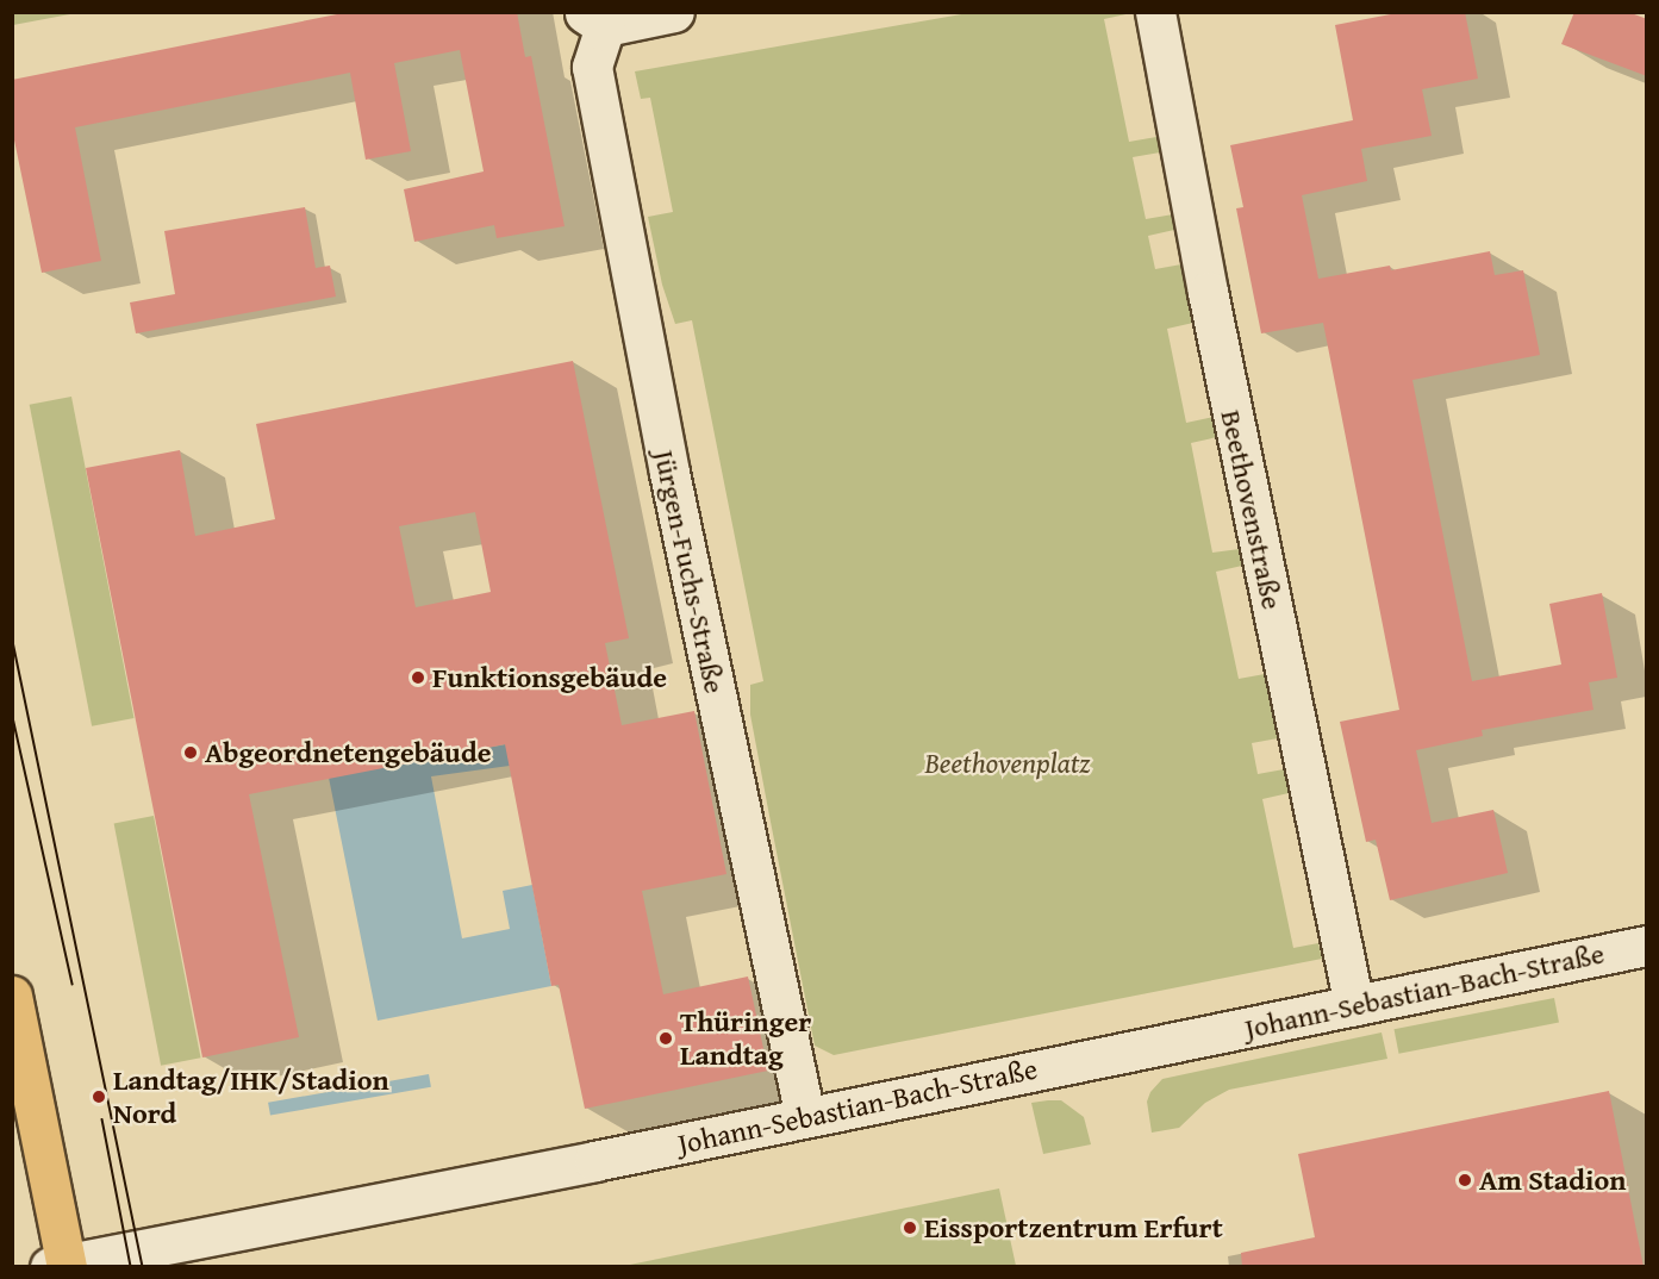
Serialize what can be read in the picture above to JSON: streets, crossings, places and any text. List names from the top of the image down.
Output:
{
  "streets": {
    "street": ["Beethovenstraße", "Jürgen-Fuchs-Straße", "Johann-Sebastian-Bach-Straße"]
  },
  "crossings": [
    ["Beethovenstraße", "Johann-Sebastian-Bach-Straße"],
    ["Jürgen-Fuchs-Straße", "Johann-Sebastian-Bach-Straße"]
  ],
  "parks": ["Beethovenplatz"],
  "places": [
    "Funktionsgebäude",
    "Abgeordnetengebäude",
    "Thüringer Landtag",
    "Landtag/IHK/Stadion Nord",
    "Am Stadion",
    "Eissportzentrum Erfurt"
  ]
}
